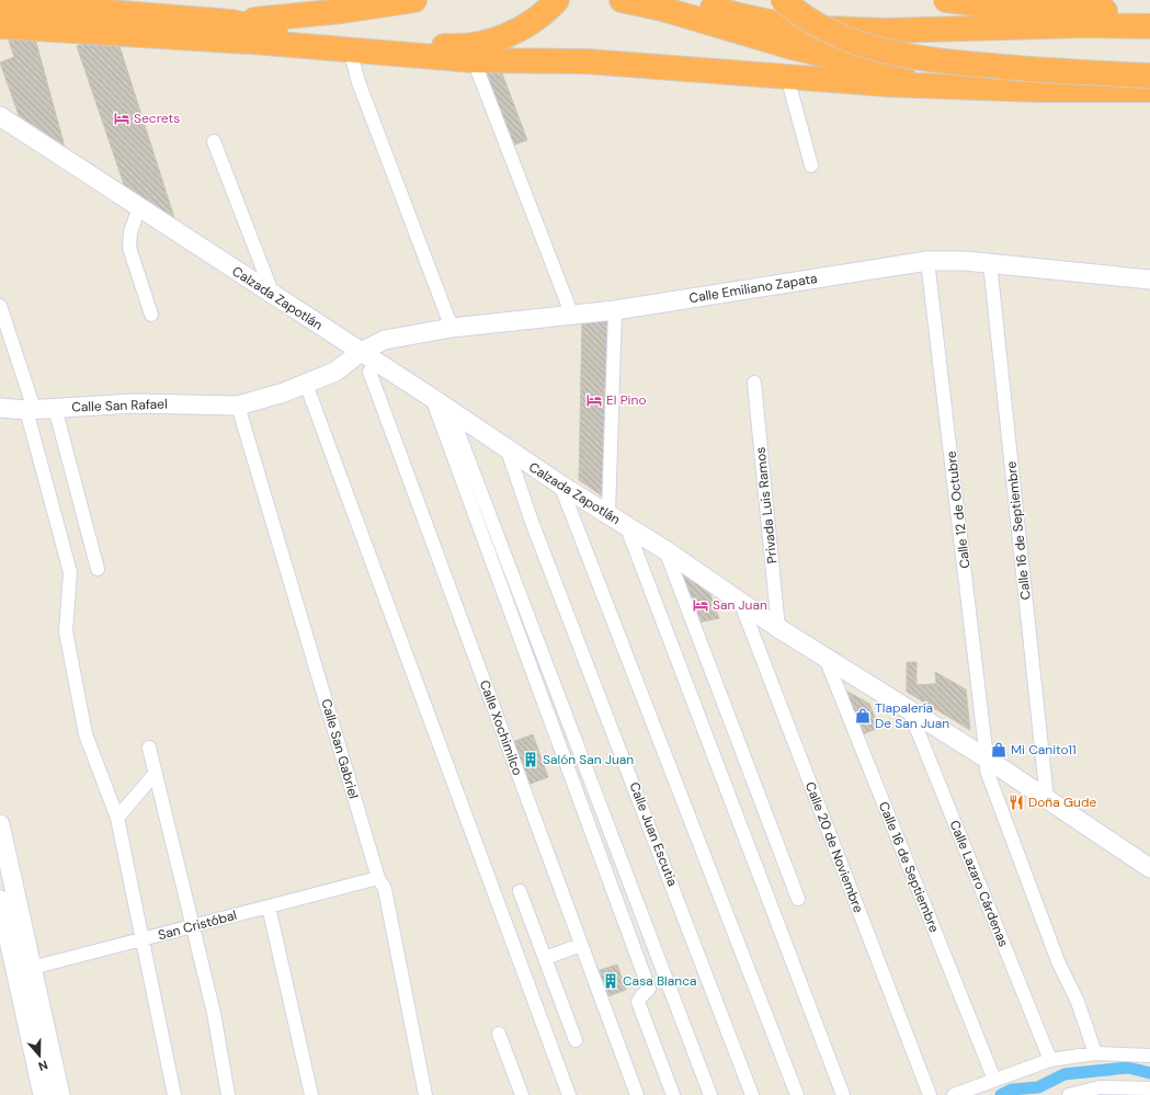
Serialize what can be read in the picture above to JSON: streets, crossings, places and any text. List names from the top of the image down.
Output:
{
  "streets": {
    "street": [
      "Calle Emiliano Zapata",
      "Calzada Zapotlán",
      "Calle San Rafael",
      "Privada Luis Ramos",
      "Calle 12 de Octubre",
      "Calle 16 de Septiembre",
      "Calle Xochimilco",
      "Calle San Gabriel",
      "Calle Juan Escutia",
      "Calle 20 de Noviembre",
      "Calle Lazaro Cárdenas",
      "San Cristóbal"
    ]
  },
  "crossings": [
    ["Calle Emiliano Zapata", "Calzada Zapotlán"],
    ["Calle Emiliano Zapata", "Calle San Rafael"],
    ["Calle Emiliano Zapata", "Calle 12 de Octubre"],
    ["Calle Emiliano Zapata", "Calle 16 de Septiembre"],
    ["Calzada Zapotlán", "Privada Luis Ramos"],
    ["Calzada Zapotlán", "Calle 12 de Octubre"],
    ["Calzada Zapotlán", "Calle 16 de Septiembre"],
    ["Calzada Zapotlán", "Calle Xochimilco"],
    ["Calzada Zapotlán", "Calle Juan Escutia"],
    ["Calzada Zapotlán", "Calle 20 de Noviembre"],
    ["Calzada Zapotlán", "Calle Lazaro Cárdenas"],
    ["Calle San Rafael", "Calle San Gabriel"],
    ["Calle San Gabriel", "San Cristóbal"]
  ],
  "places": {
    "hotel": ["Secrets", "El Pino", "San Juan"],
    "shop": ["Tlapalería De San Juan", "Mi Canito11"],
    "building": ["Salón San Juan", "Casa Blanca"],
    "restaurant": ["Doña Gude"]
  },
  "north": "bottom"
}
